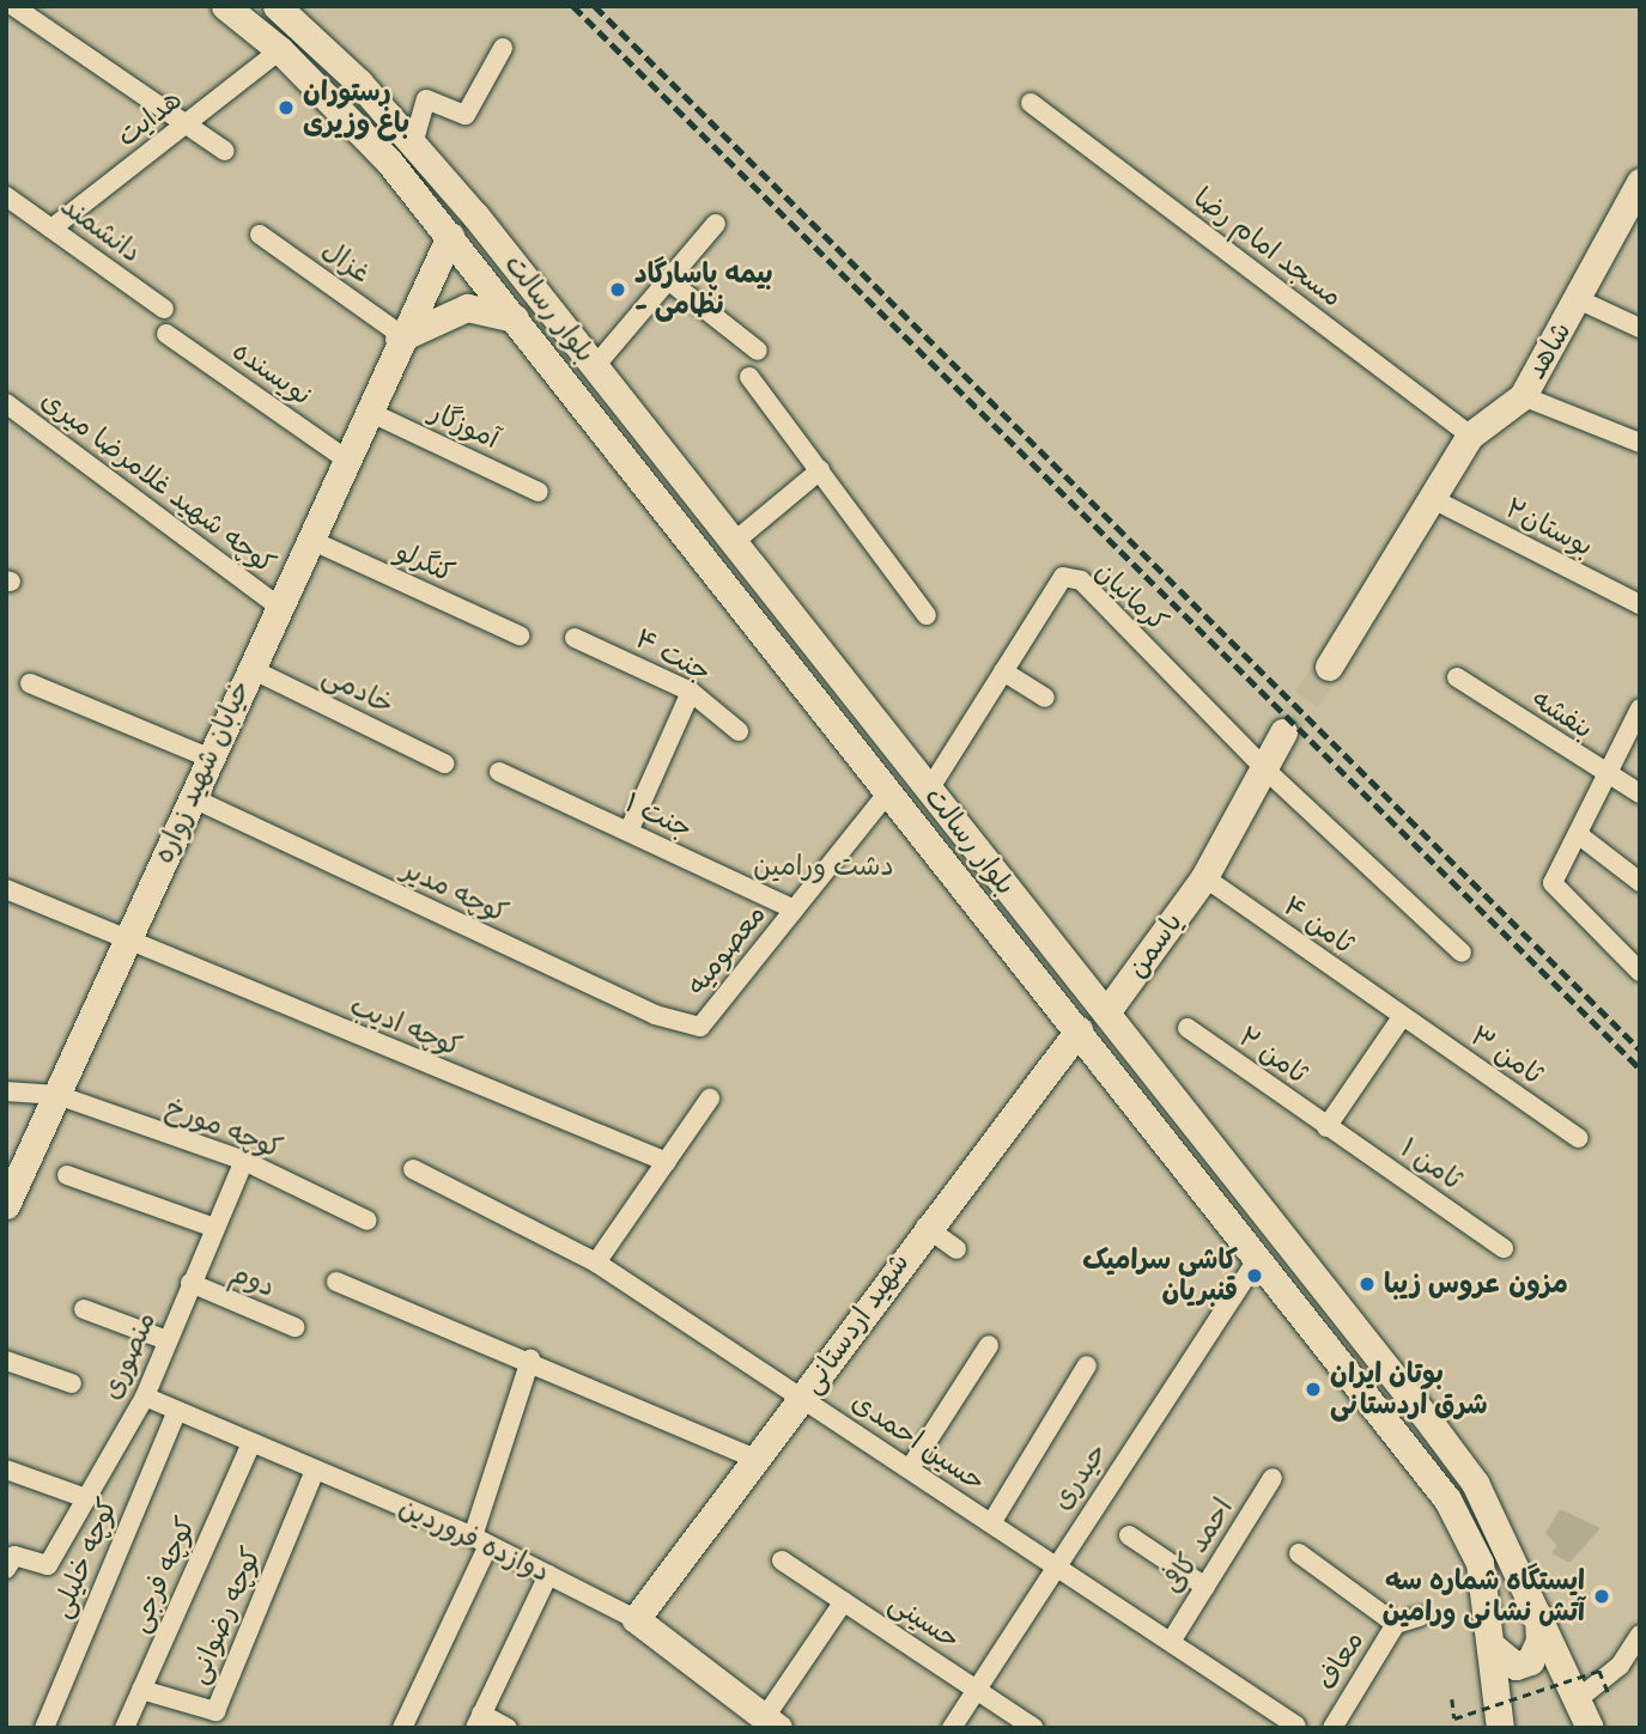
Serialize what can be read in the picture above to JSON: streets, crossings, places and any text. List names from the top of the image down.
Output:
{
  "streets": {
    "main road": [
      "بلوار رسالت",
      "شاهد",
      "خیابان شهید زواره",
      "یاسمن",
      "شهید اردستانی",
      "دوازده فروردین"
    ],
    "street": [
      "هدایت",
      "دانشمند",
      "مسجد امام رضا",
      "غزال",
      "نویسنده",
      "آموزگار",
      "کوچه شهید غلامرضا میری",
      "بوستان۲",
      "کنگرلو",
      "کرمانیان",
      "جنت ۴",
      "خادمی",
      "بنفشه",
      "جنت ۱",
      "کوچه مدیر",
      "ثامن ۴",
      "معصومیه",
      "کوچه ادیب",
      "ثامن ۲",
      "ثامن ۳",
      "کوچه مورخ",
      "ثامن ۱",
      "دوم",
      "منصوری",
      "حسین احمدی",
      "حیدری",
      "احمد کافی",
      "کوچه خلیلی",
      "کوچه فرجی",
      "کوچه رضوانی",
      "حسینی",
      "معاف"
    ]
  },
  "crossings": [
    ["هدایت", "دانشمند"],
    ["هدایت", "بلوار رسالت"],
    ["مسجد امام رضا", "شاهد"],
    ["غزال", "خیابان شهید زواره"],
    ["بلوار رسالت", "کرمانیان"],
    ["بلوار رسالت", "خیابان شهید زواره"],
    ["بلوار رسالت", "یاسمن"],
    ["بلوار رسالت", "معصومیه"],
    ["بلوار رسالت", "شهید اردستانی"],
    ["بلوار رسالت", "حیدری"],
    ["شاهد", "بوستان۲"],
    ["نویسنده", "خیابان شهید زواره"],
    ["آموزگار", "خیابان شهید زواره"],
    ["کوچه شهید غلامرضا میری", "خیابان شهید زواره"],
    ["کنگرلو", "خیابان شهید زواره"],
    ["کرمانیان", "یاسمن"],
    ["خادمی", "خیابان شهید زواره"],
    ["خیابان شهید زواره", "کوچه مدیر"],
    ["خیابان شهید زواره", "کوچه ادیب"],
    ["خیابان شهید زواره", "کوچه مورخ"],
    ["جنت ۱", "معصومیه"],
    ["کوچه مدیر", "معصومیه"],
    ["ثامن ۴", "یاسمن"],
    ["ثامن ۴", "ثامن ۳"],
    ["ثامن ۲", "ثامن ۱"],
    ["کوچه مورخ", "منصوری"],
    ["دوم", "منصوری"],
    ["شهید اردستانی", "حسین احمدی"],
    ["شهید اردستانی", "دوازده فروردین"],
    ["منصوری", "دوازده فروردین"],
    ["حسین احمدی", "حیدری"],
    ["حسین احمدی", "احمد کافی"],
    ["حیدری", "حسینی"],
    ["دوازده فروردین", "کوچه خلیلی"],
    ["دوازده فروردین", "کوچه فرجی"],
    ["دوازده فروردین", "کوچه رضوانی"],
    ["کوچه فرجی", "کوچه رضوانی"]
  ],
  "parks": ["دشت ورامین"],
  "places": [
    "رستوران باغ وزیری",
    "بیمه پاسارگاد - نظامی",
    "کاشی سرامیک قنبریان",
    "مزون عروس زیبا",
    "بوتان ایران شرق اردستانی",
    "ایستگاه شماره سه آتش نشانی ورامین"
  ]
}
